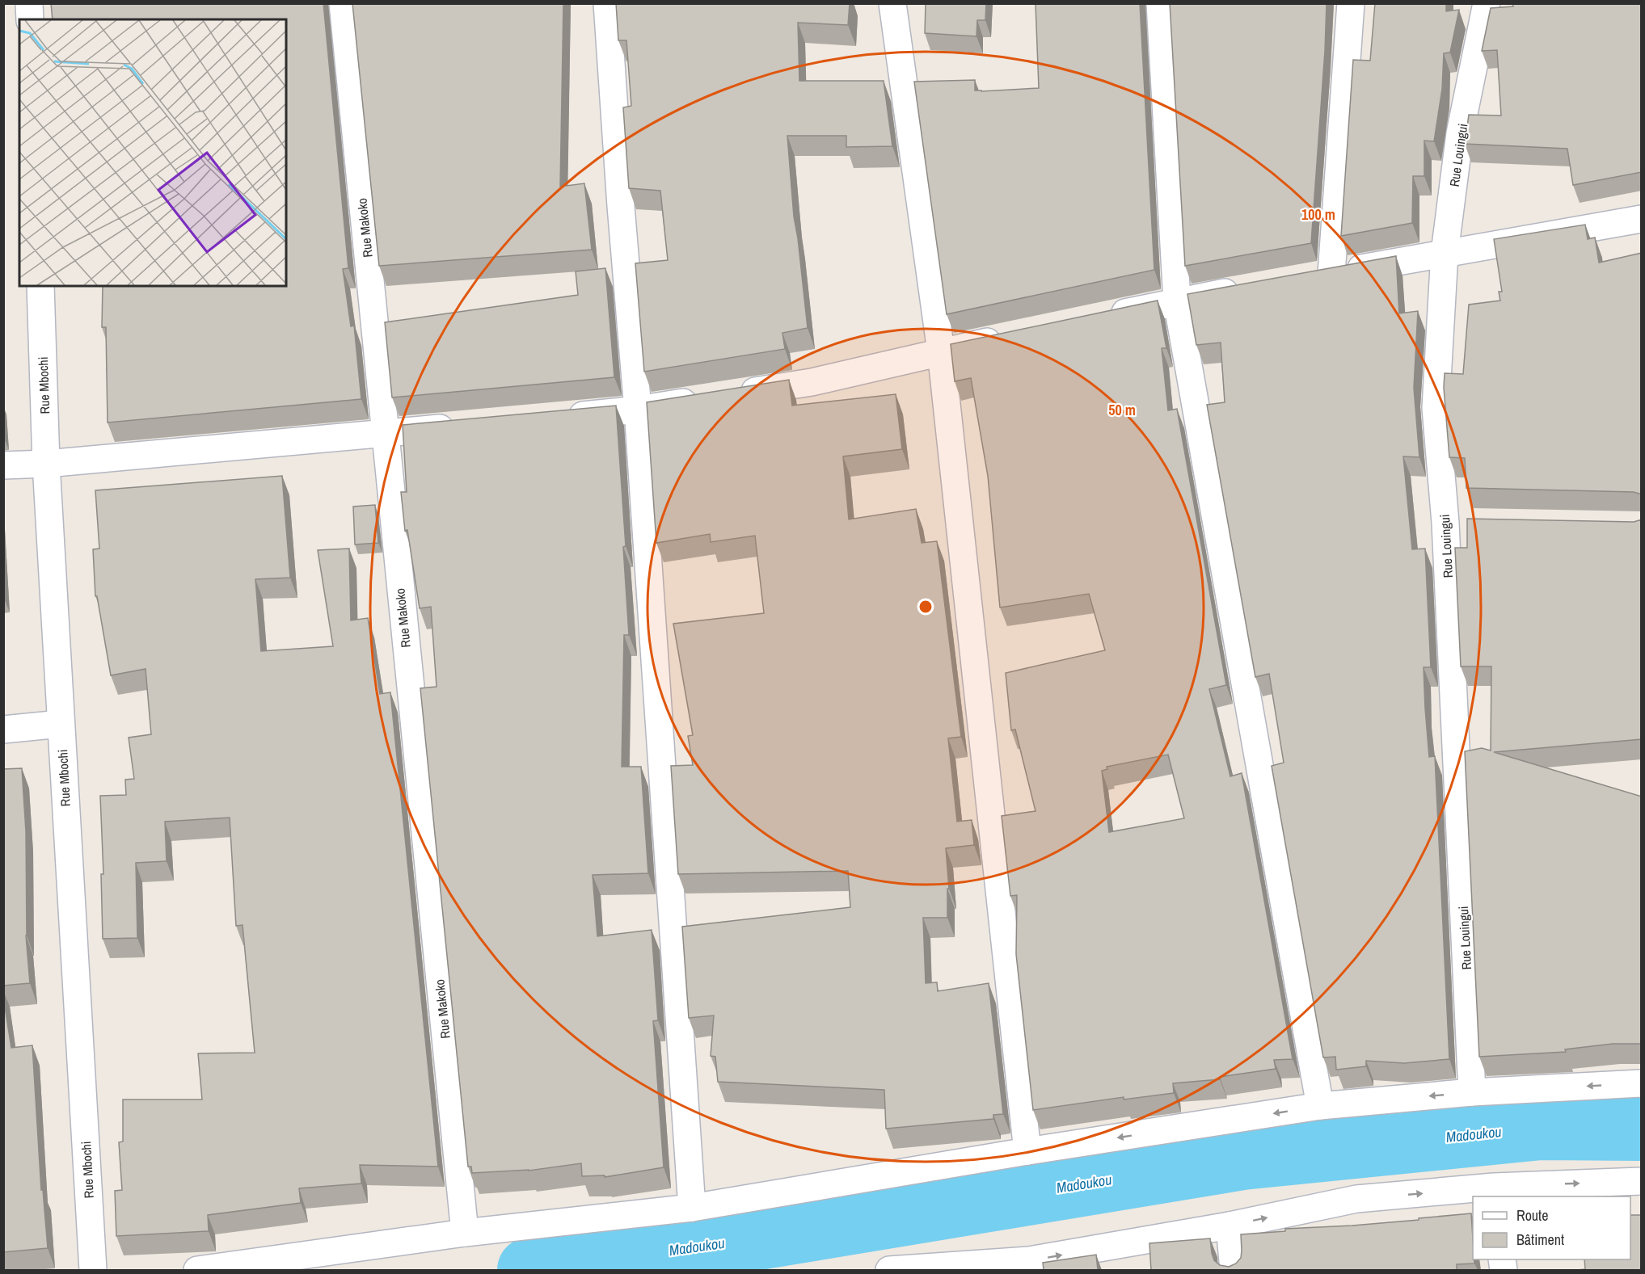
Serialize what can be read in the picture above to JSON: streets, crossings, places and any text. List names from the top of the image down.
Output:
{
  "streets": {
    "street": ["Rue Louingui", "Rue Makoko", "Rue Mbochi"]
  },
  "water": ["Madoukou"],
  "legend": ["Route", "Bâtiment"],
  "rings": ["100 m", "50 m"]
}
